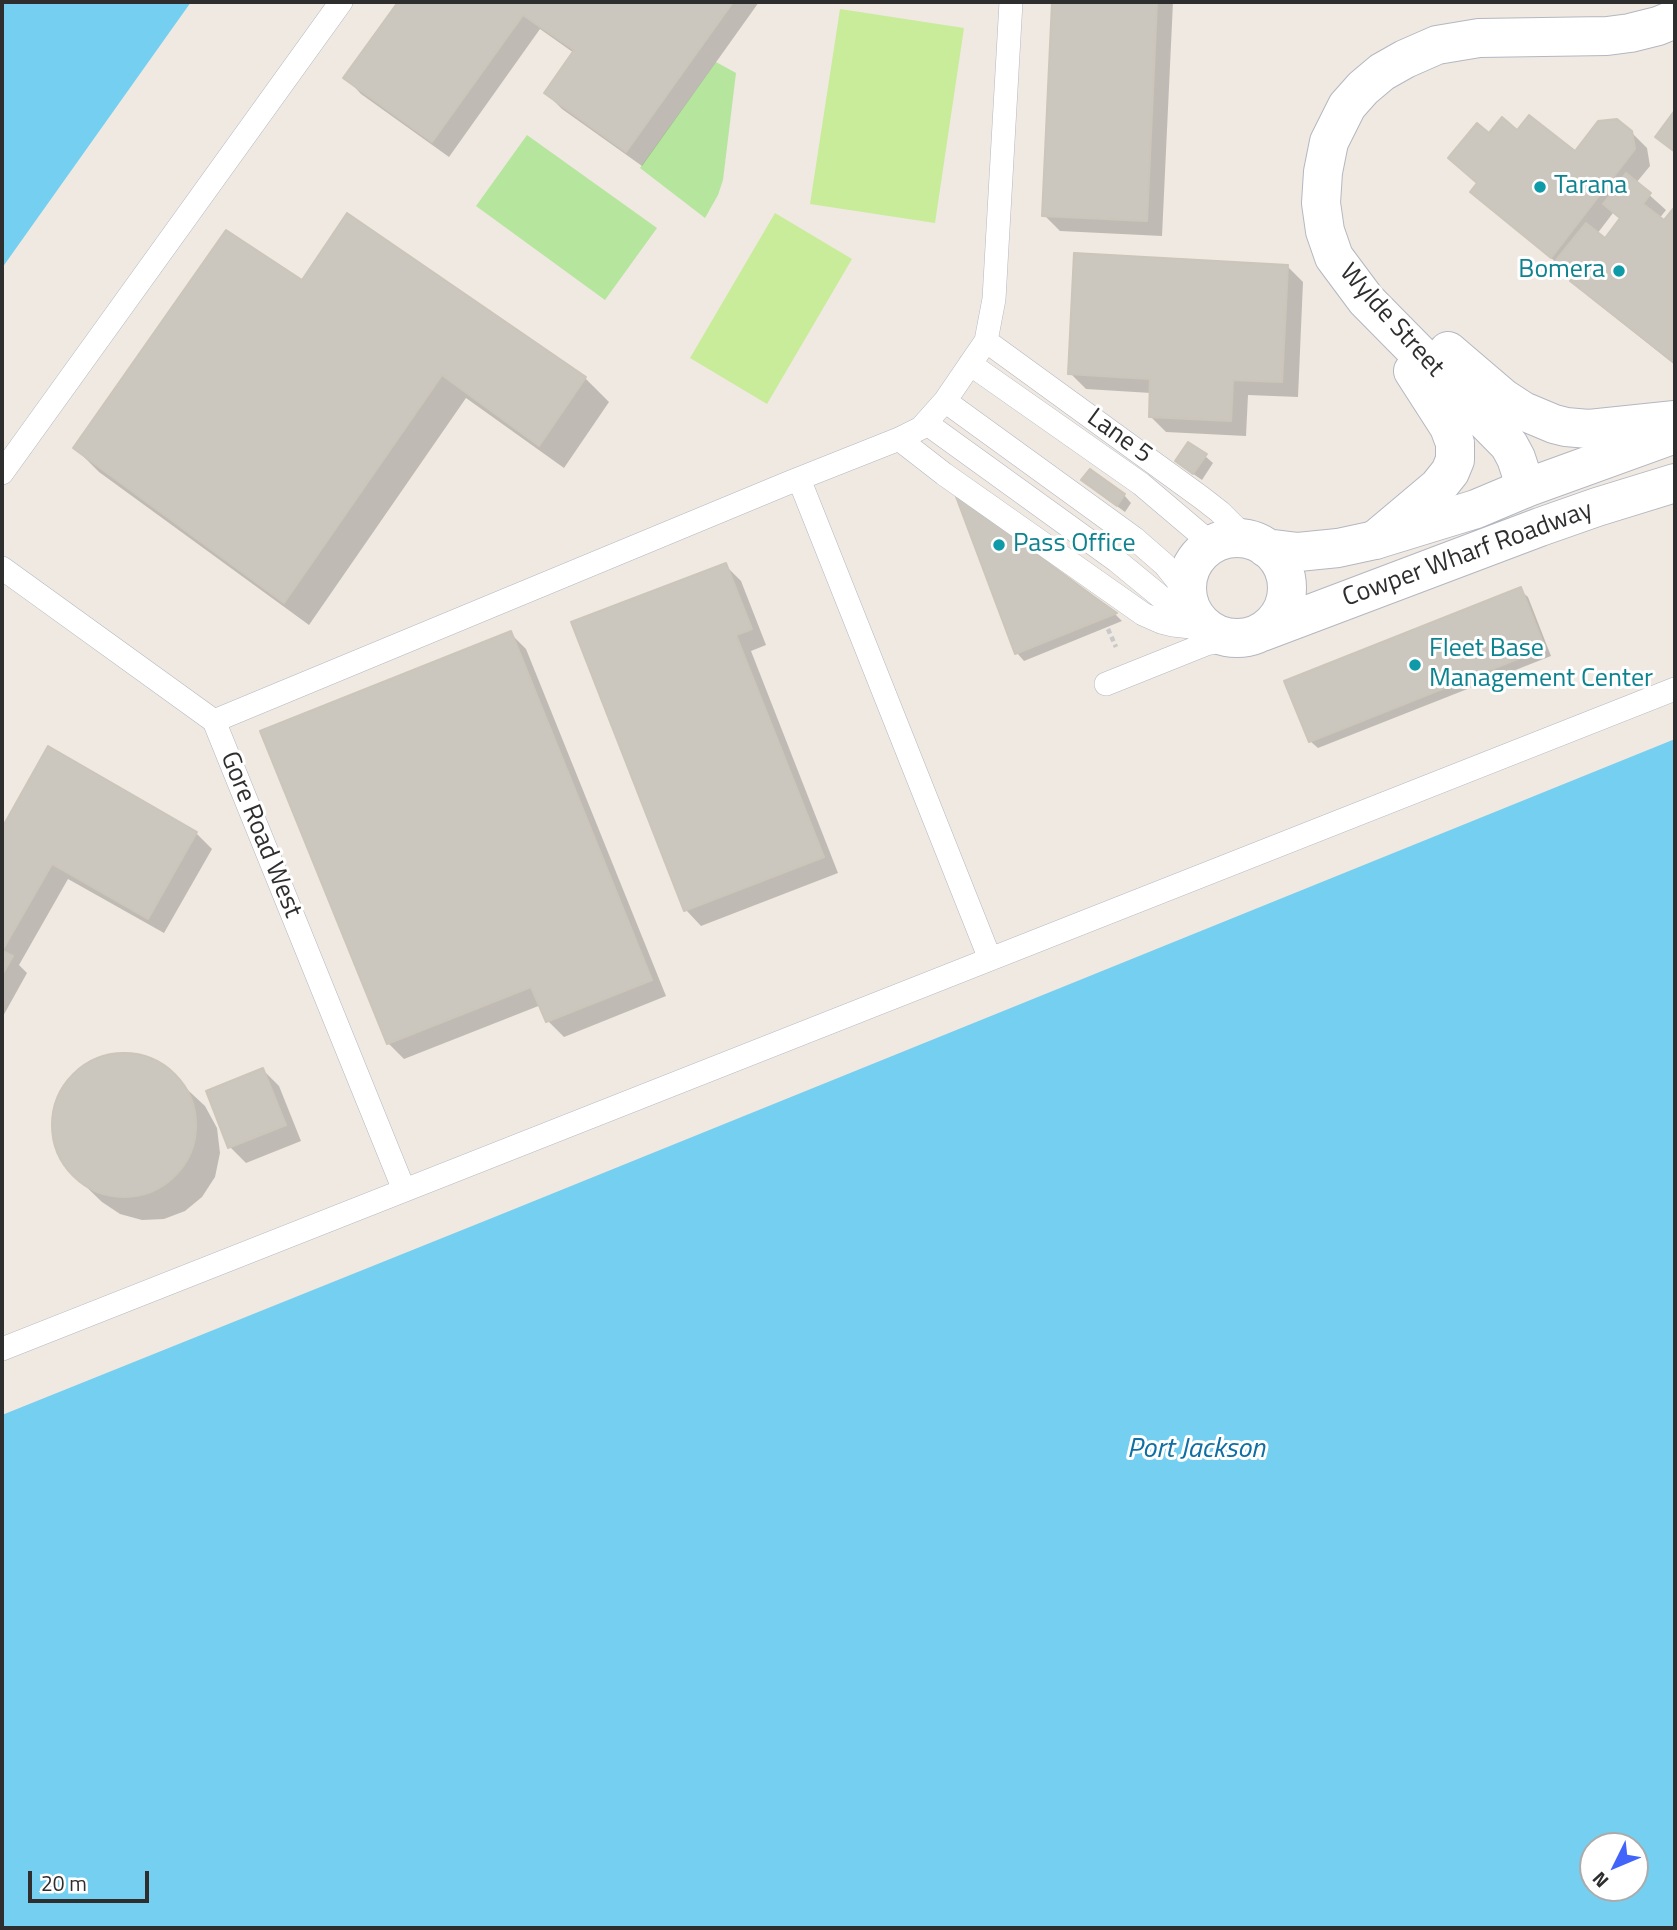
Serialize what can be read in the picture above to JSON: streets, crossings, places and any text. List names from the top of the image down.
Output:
{
  "streets": {
    "street": ["Wylde Street", "Cowper Wharf Roadway"],
    "lane": ["Lane 5", "Gore Road West"]
  },
  "crossings": [
    ["Wylde Street", "Cowper Wharf Roadway"],
    ["Lane 5", "Cowper Wharf Roadway"]
  ],
  "water": ["Port Jackson"],
  "places": [
    "Tarana",
    "Bomera",
    "Pass Office",
    "Fleet Base Management Center"
  ],
  "scale_bar": "20 m",
  "north": "bottom left"
}
